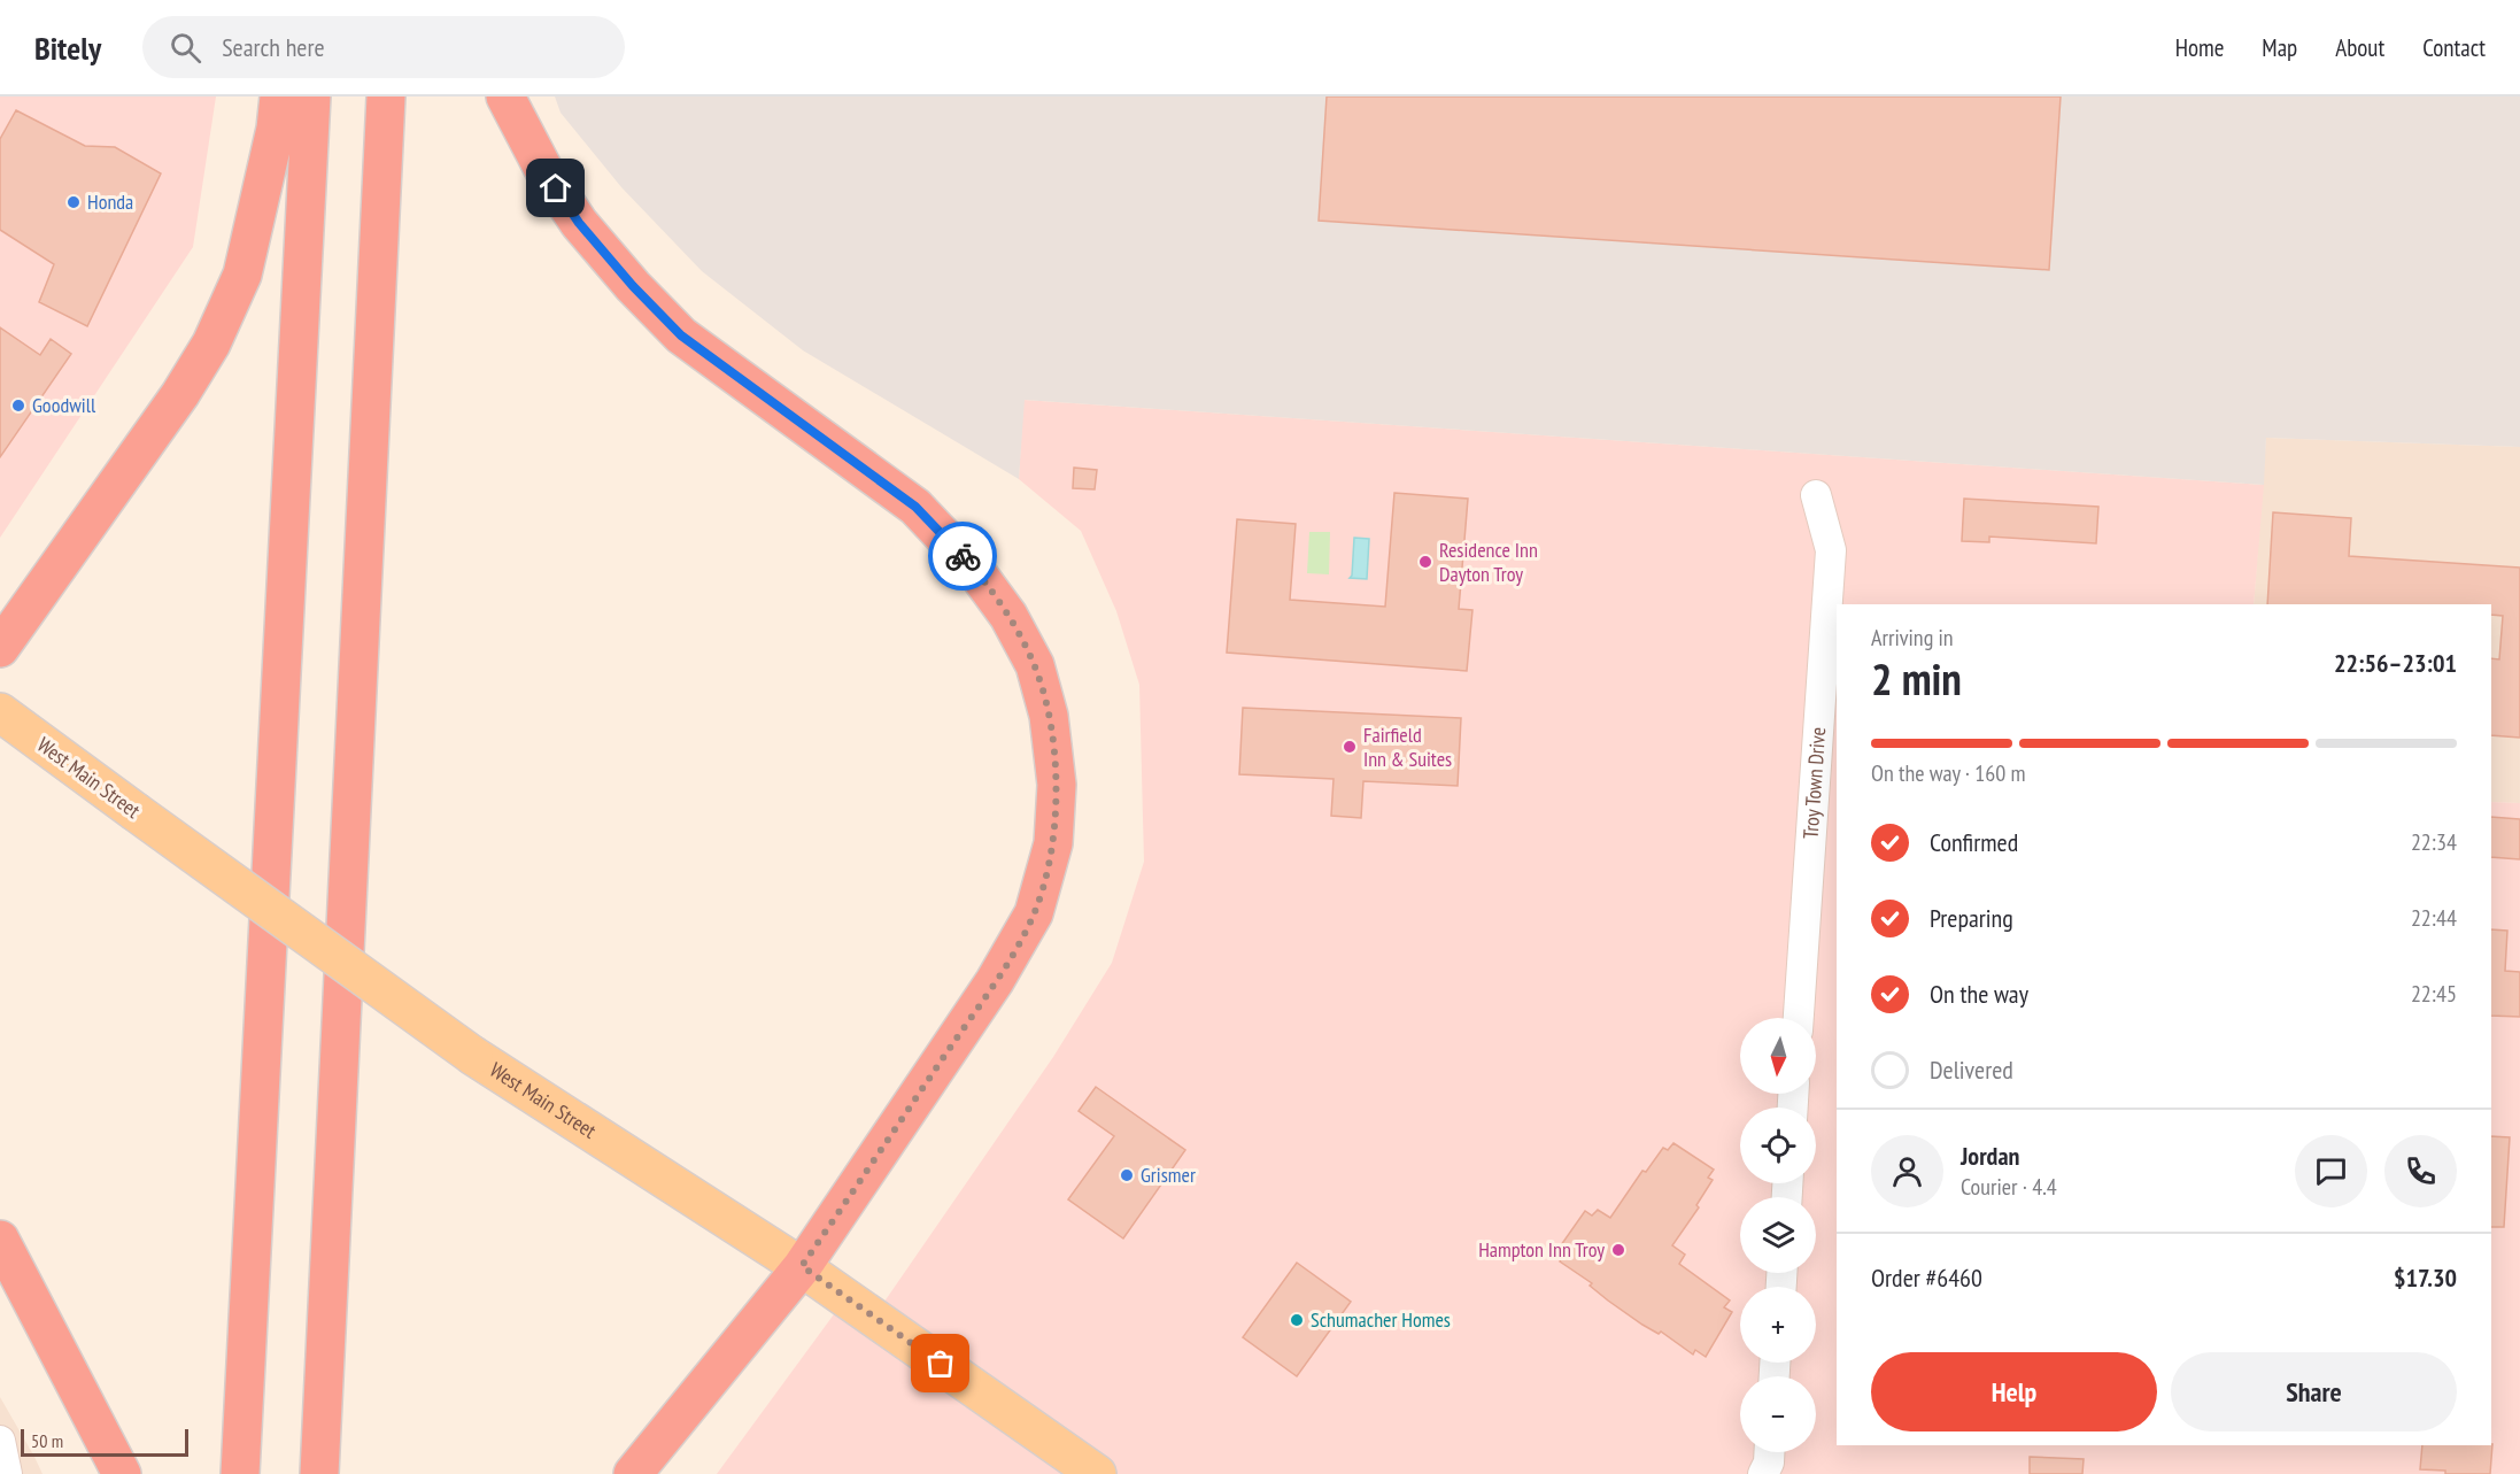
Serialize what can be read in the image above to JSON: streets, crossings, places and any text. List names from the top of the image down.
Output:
{
  "streets": {
    "main road": ["West Main Street"],
    "street": ["Troy Town Drive"]
  },
  "places": [
    "Honda",
    "Goodwill",
    "Residence Inn Dayton Troy",
    "Fairfield Inn & Suites",
    "Grismer",
    "Hampton Inn Troy",
    "Schumacher Homes"
  ],
  "scale_bar": "50 m",
  "north": "bottom",
  "page": {
    "header": "Bitely",
    "search": "Search here",
    "nav": [
      "Home",
      "Map",
      "About",
      "Contact"
    ],
    "heading": ["2 min", "Arriving in", "22:56–23:01"],
    "panel": [
      "Jordan",
      "Courier · 4.4",
      "Order #6460",
      "$17.30"
    ],
    "bar": "On the way · 160 m",
    "list": [
      ["Confirmed", "22:34"],
      ["Preparing", "22:44"],
      ["On the way", "22:45"],
      "Delivered"
    ],
    "map_buttons": ["+", "−"],
    "buttons": ["Help", "Share"],
    "scale": "50 m"
  }
}
